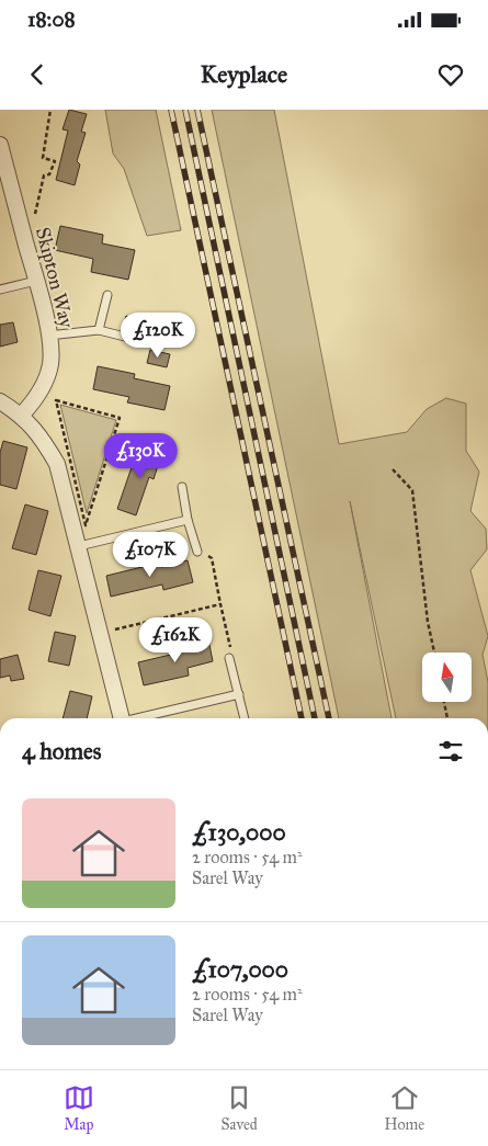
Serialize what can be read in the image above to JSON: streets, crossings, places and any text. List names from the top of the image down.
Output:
{
  "streets": {
    "street": ["Skipton Way"]
  },
  "north": "top",
  "page": {
    "status": "18:08",
    "header": "Keyplace",
    "price": [
      "£120K",
      "£130K",
      "£107K",
      "£162K"
    ],
    "heading": "4 homes",
    "list": [
      {
        "name": "£130,000",
        "note": "2 rooms · 54 m² · Sarel Way"
      },
      {
        "name": "£107,000",
        "note": "2 rooms · 54 m² · Sarel Way"
      }
    ],
    "tabs": ["Map", "Saved", "Home"]
  }
}
